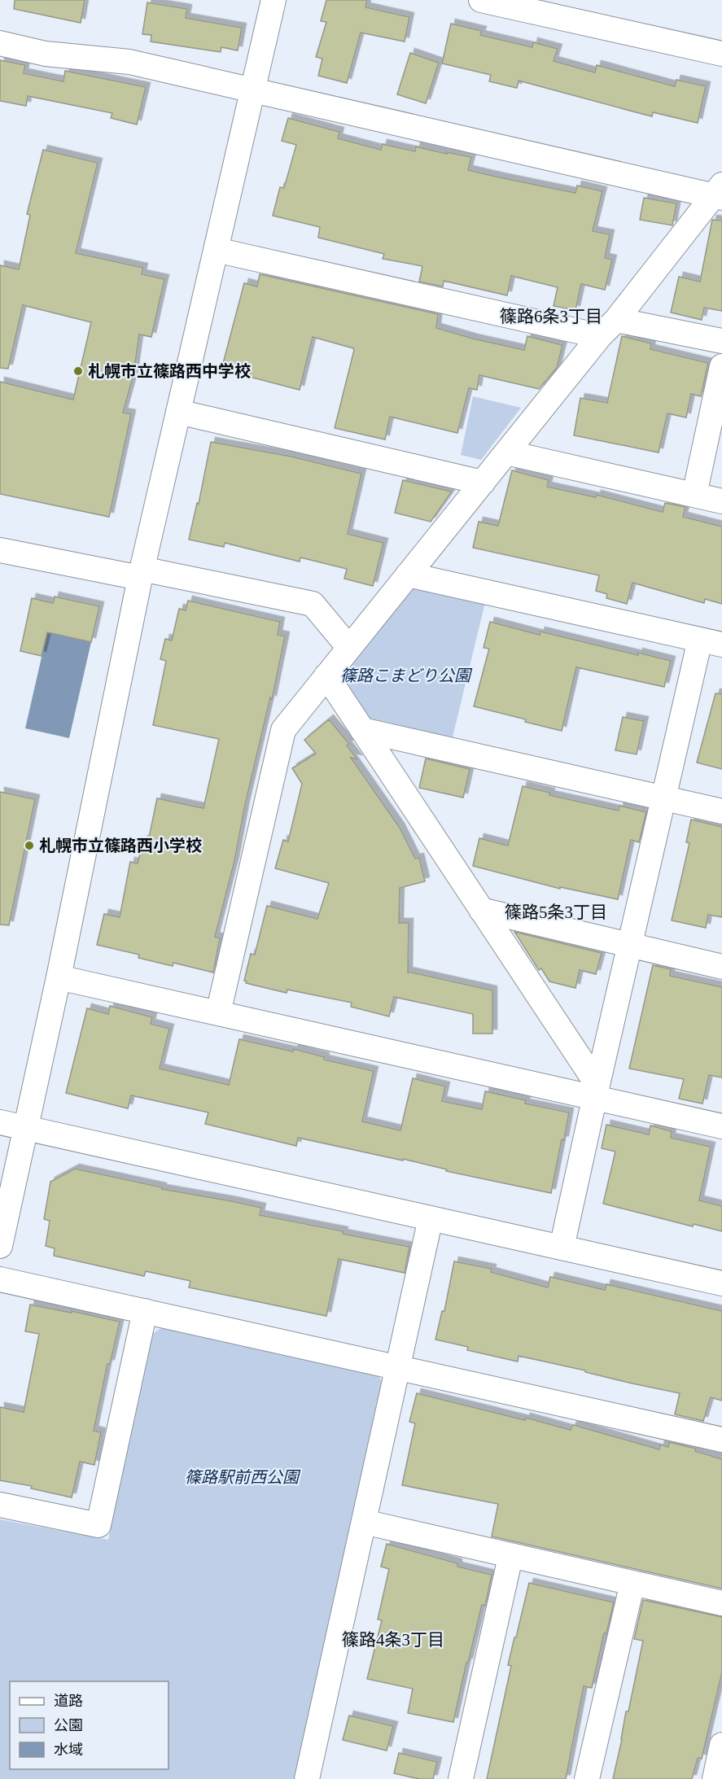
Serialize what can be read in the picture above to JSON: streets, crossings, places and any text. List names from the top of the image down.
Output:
{
  "districts": ["篠路6条3丁目", "篠路5条3丁目", "篠路4条3丁目"],
  "parks": ["篠路こまどり公園", "篠路駅前西公園"],
  "places": ["札幌市立篠路西中学校", "札幌市立篠路西小学校"],
  "legend": ["道路", "公園", "水域"]
}
